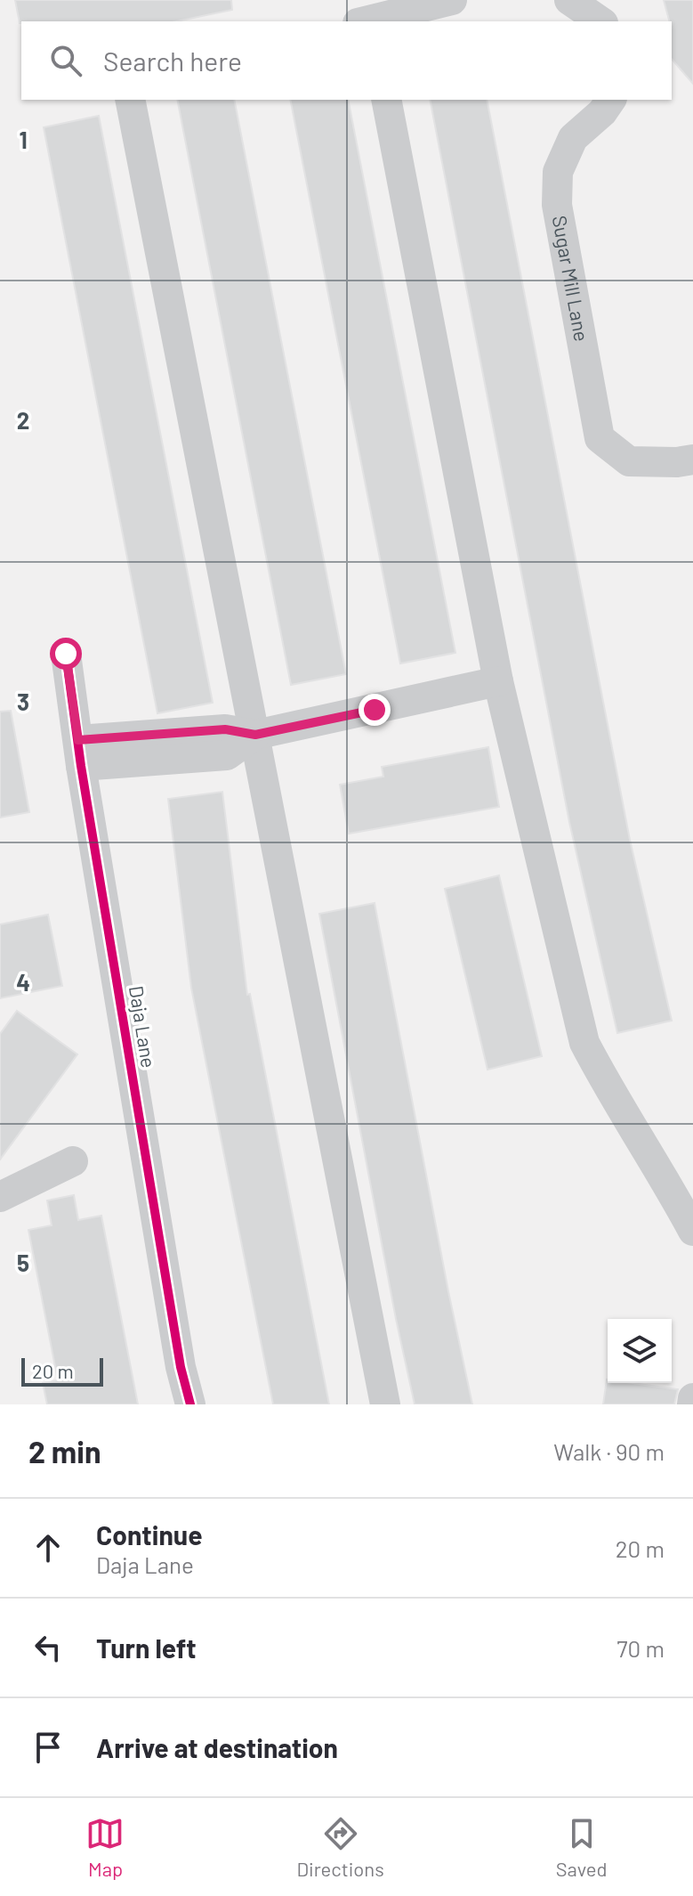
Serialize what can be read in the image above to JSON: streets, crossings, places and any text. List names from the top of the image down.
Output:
{
  "streets": {
    "street": ["Sugar Mill Lane", "Daja Lane"]
  },
  "scale_bar": "20 m",
  "page": {
    "search": "Search here",
    "scale": "20 m",
    "heading": ["2 min", "Walk · 90 m"],
    "list": [
      ["Continue", "Daja Lane", "20 m"],
      ["Turn left", "70 m"],
      "Arrive at destination"
    ],
    "nav": ["Map", "Directions", "Saved"]
  },
  "grid": {
    "rows": [
      "1",
      "2",
      "3",
      "4",
      "5"
    ]
  }
}
